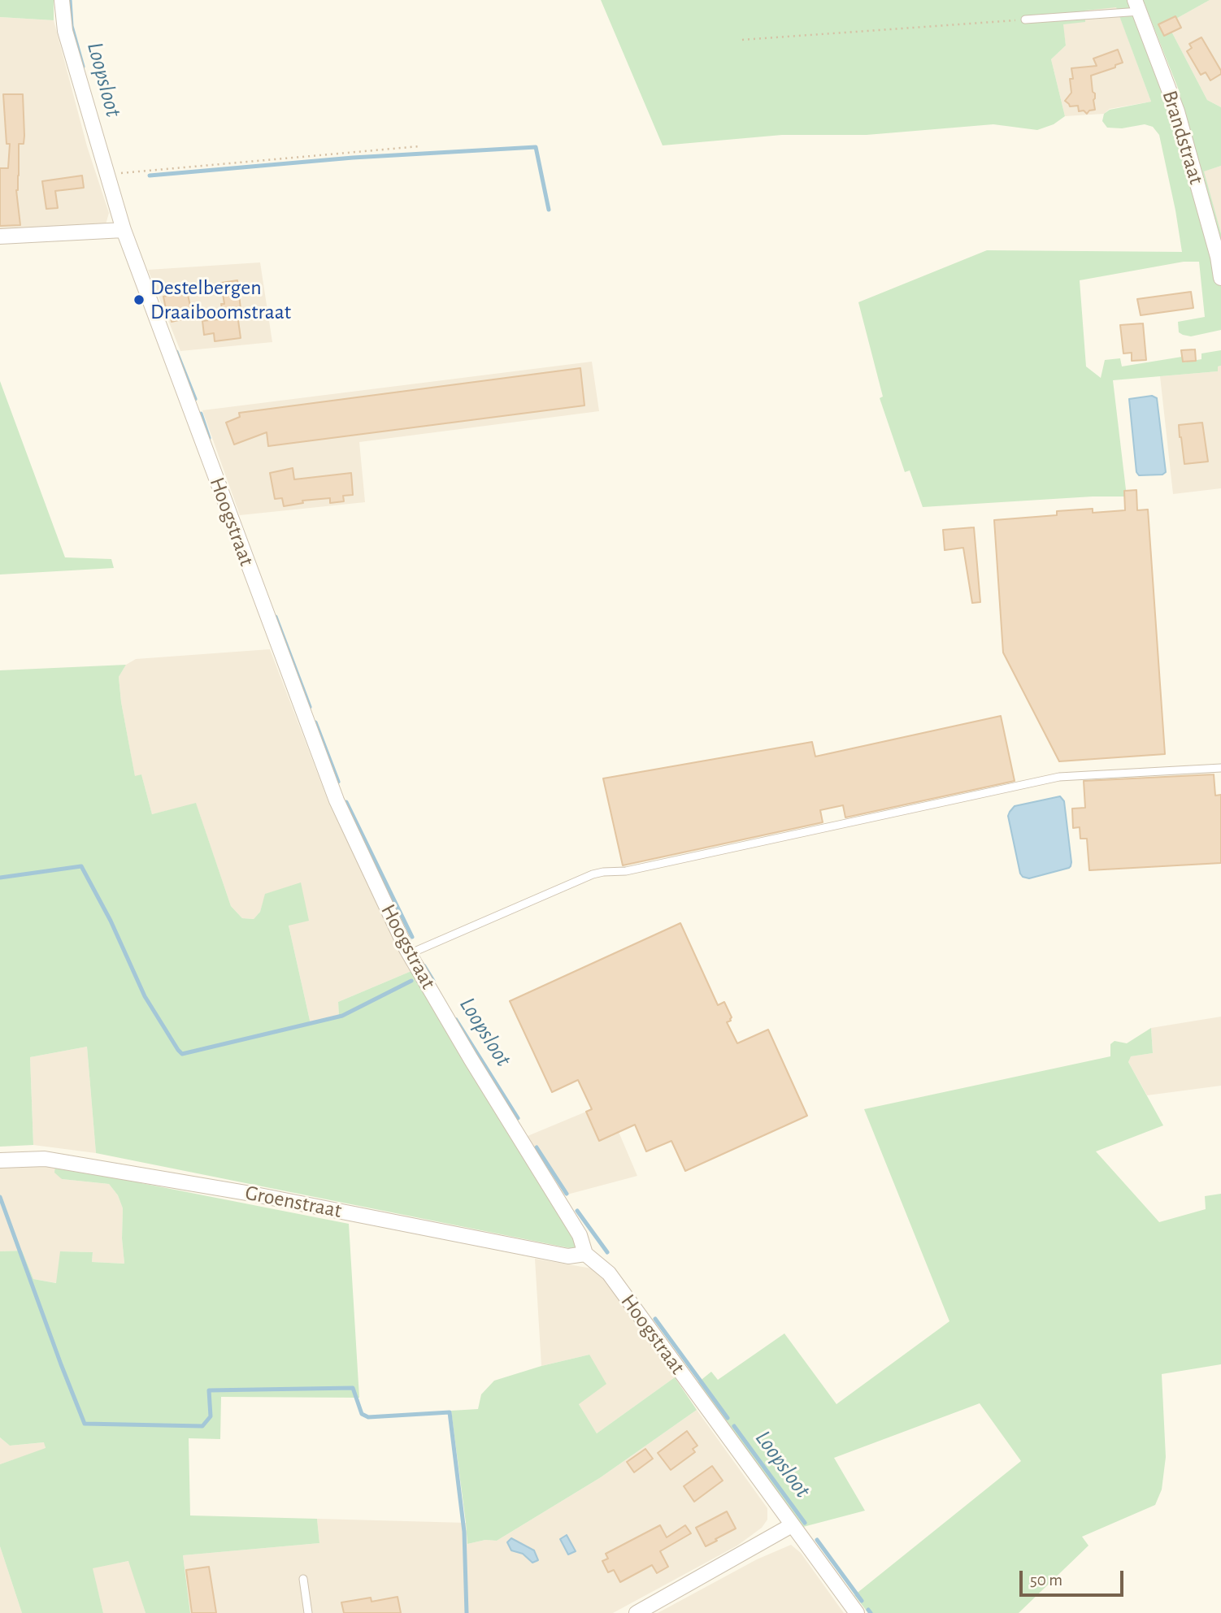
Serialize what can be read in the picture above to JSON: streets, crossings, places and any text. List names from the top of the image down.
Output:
{
  "streets": {
    "street": ["Brandstraat", "Hoogstraat", "Groenstraat"]
  },
  "crossings": [
    ["Hoogstraat", "Groenstraat"]
  ],
  "water": ["Loopsloot"],
  "places": ["Destelbergen Draaiboomstraat"],
  "scale_bar": "50 m"
}
